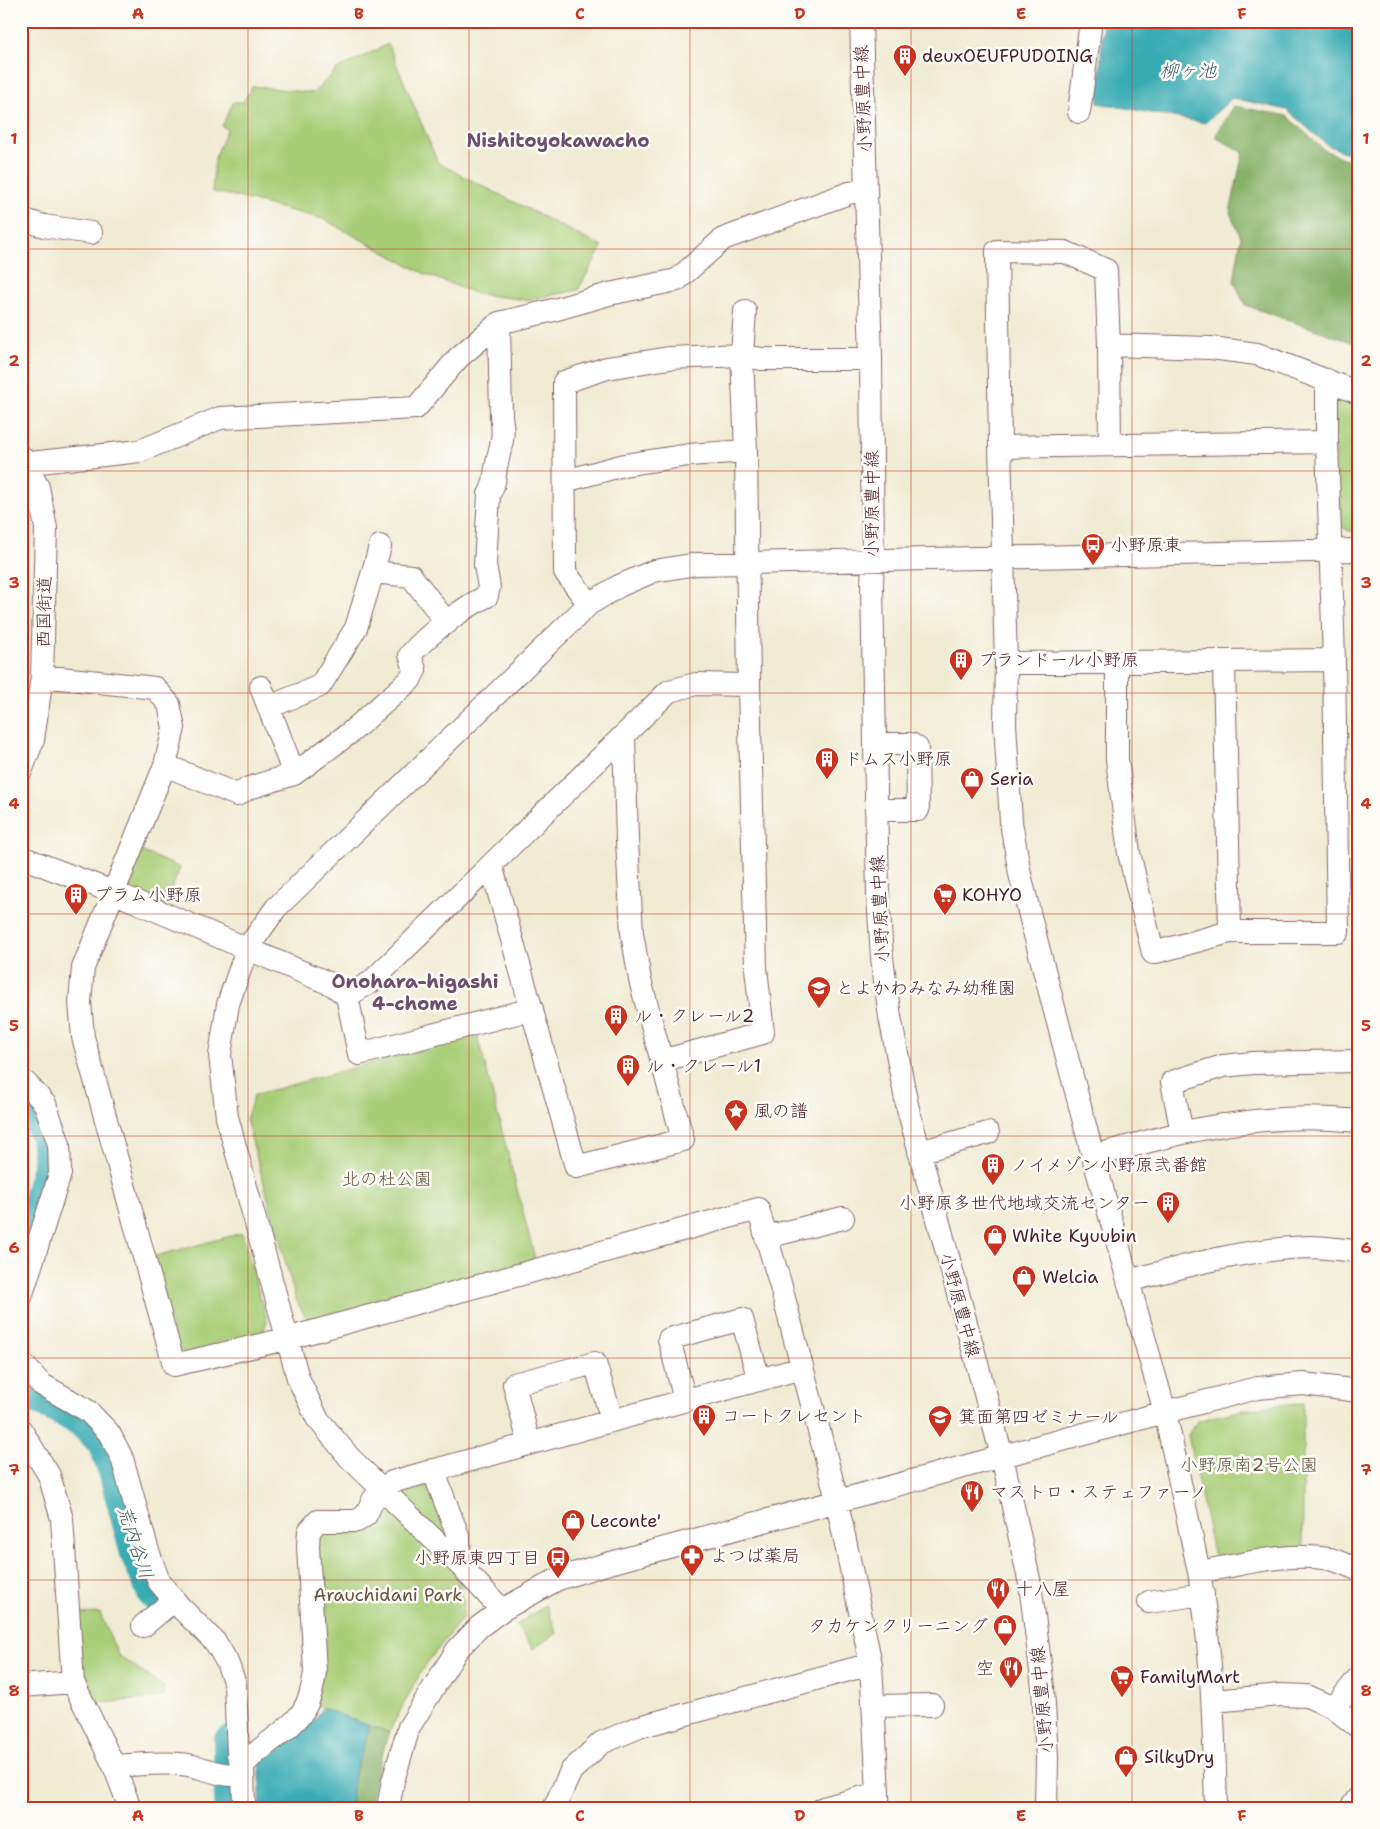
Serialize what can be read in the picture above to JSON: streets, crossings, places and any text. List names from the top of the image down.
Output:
{
  "streets": {
    "street": ["小野原豊中線", "西国街道"]
  },
  "districts": ["Nishitoyokawacho", "Onohara-higashi 4-chome"],
  "water": ["柳ヶ池", "荒内谷川"],
  "parks": ["北の杜公園", "小野原南2号公園", "Arauchidani Park"],
  "places": {
    "building": [
      "deuxOEUFPUDOING",
      "プランドール小野原",
      "ドムス小野原",
      "プラム小野原",
      "ル・クレール2",
      "ル・クレール1",
      "ノイメゾン小野原弐番館",
      "小野原多世代地域交流センター",
      "コートクレセント"
    ],
    "bus stop": ["小野原東", "小野原東四丁目"],
    "shop": [
      "Seria",
      "White Kyuubin",
      "Welcia",
      "Leconte'",
      "タカケンクリーニング",
      "SilkyDry"
    ],
    "supermarket": ["KOHYO", "FamilyMart"],
    "school or university": ["とよかわみなみ幼稚園", "箕面第四ゼミナール"],
    "place": ["風の譜"],
    "restaurant": ["マストロ・ステェファーノ", "十八屋", "空"],
    "pharmacy": ["よつば薬局"]
  },
  "grid": {
    "columns": [
      "A",
      "B",
      "C",
      "D",
      "E",
      "F"
    ],
    "rows": [
      "1",
      "2",
      "3",
      "4",
      "5",
      "6",
      "7",
      "8"
    ]
  }
}
